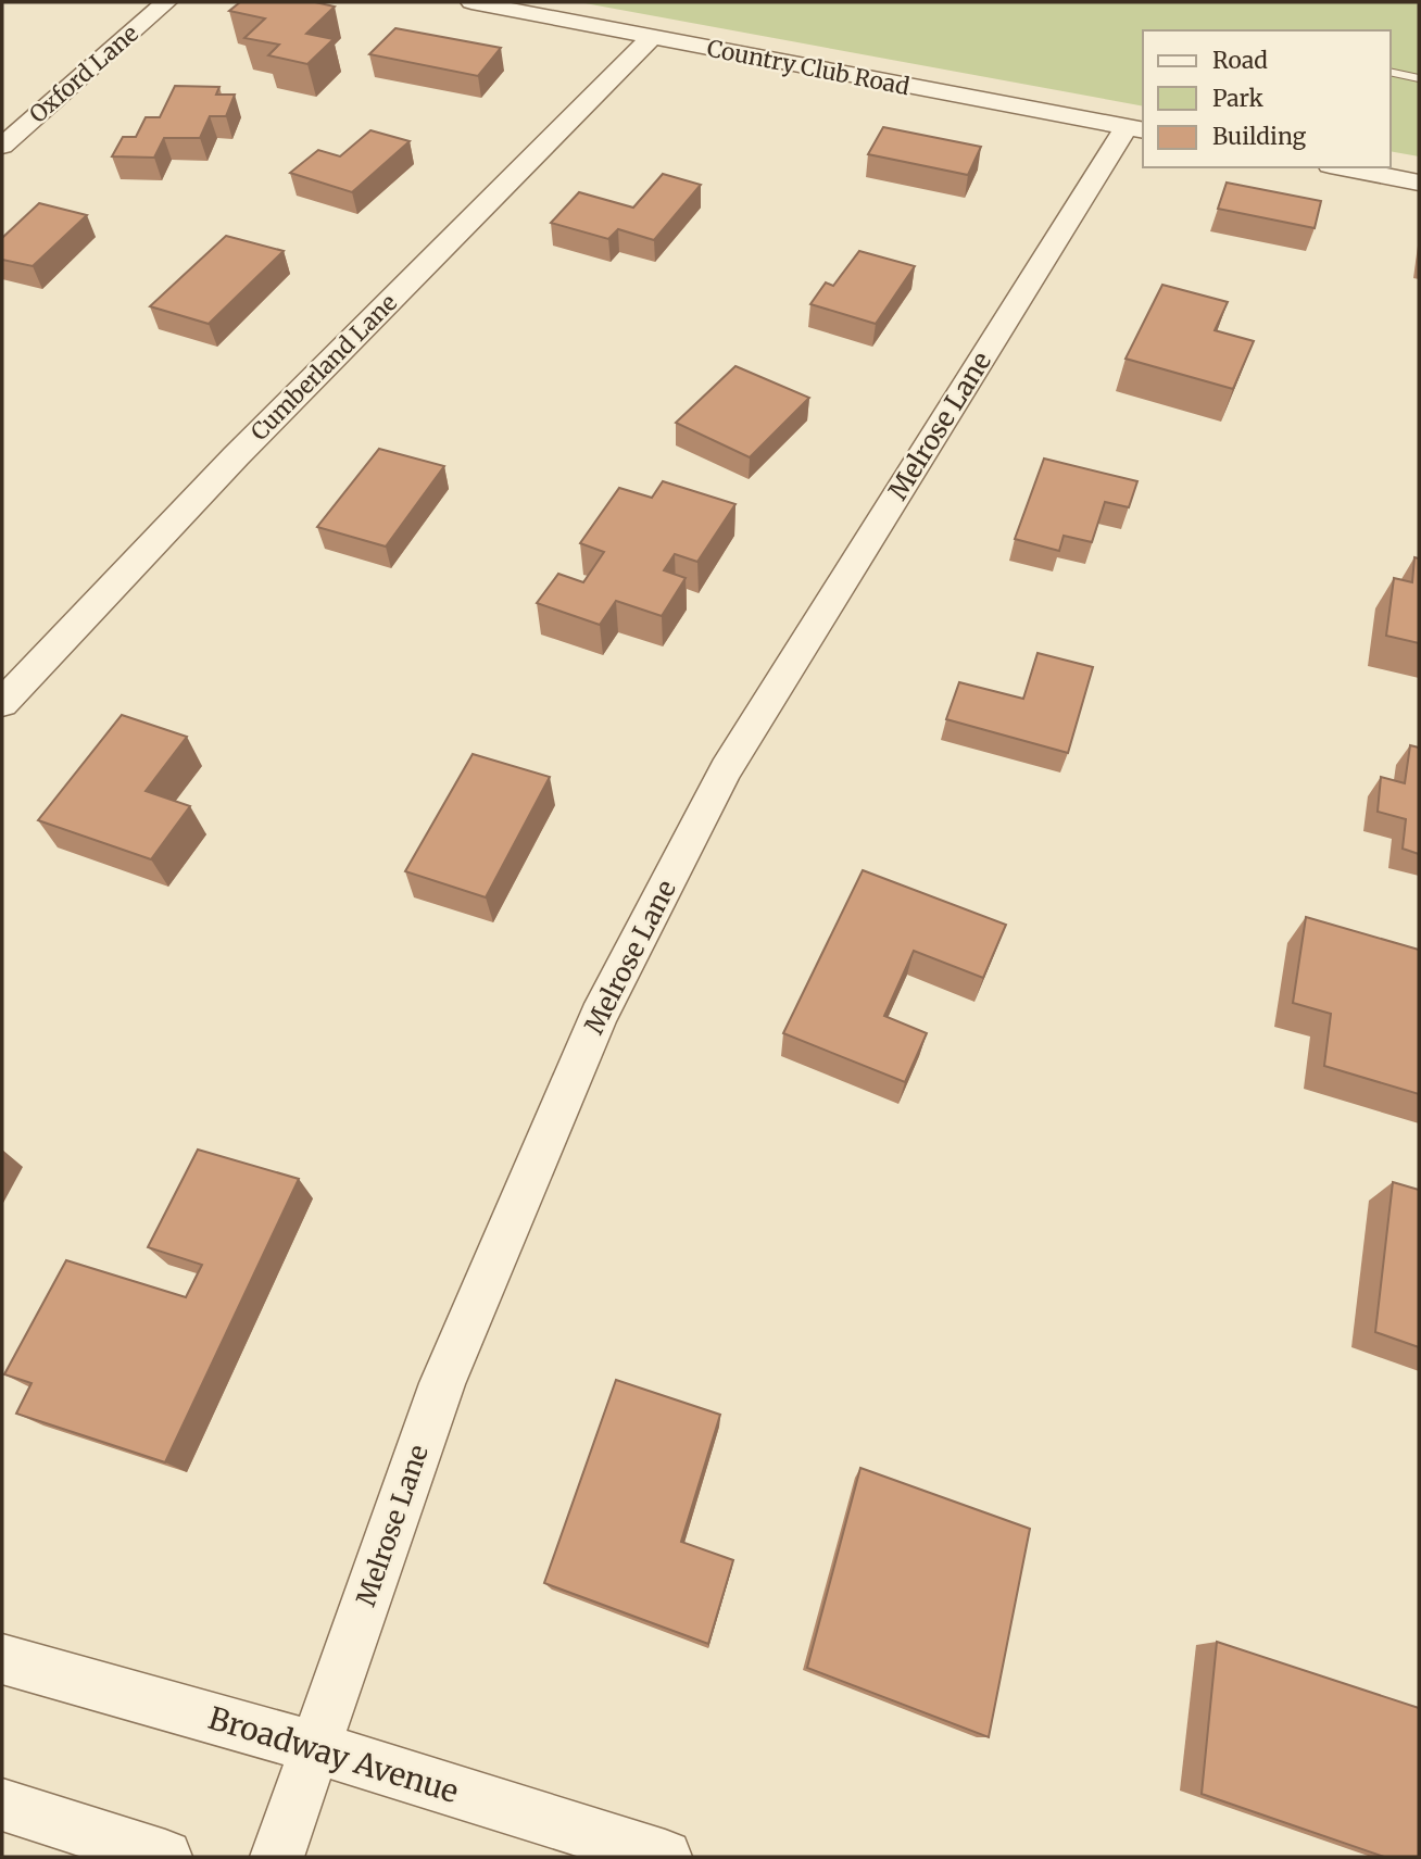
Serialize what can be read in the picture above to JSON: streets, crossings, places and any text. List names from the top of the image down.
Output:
{
  "streets": {
    "street": [
      "Country Club Road",
      "Oxford Lane",
      "Cumberland Lane",
      "Melrose Lane",
      "Broadway Avenue"
    ]
  },
  "crossings": [
    ["Country Club Road", "Cumberland Lane"],
    ["Country Club Road", "Melrose Lane"],
    ["Melrose Lane", "Broadway Avenue"]
  ],
  "legend": ["Road", "Park", "Building"]
}
